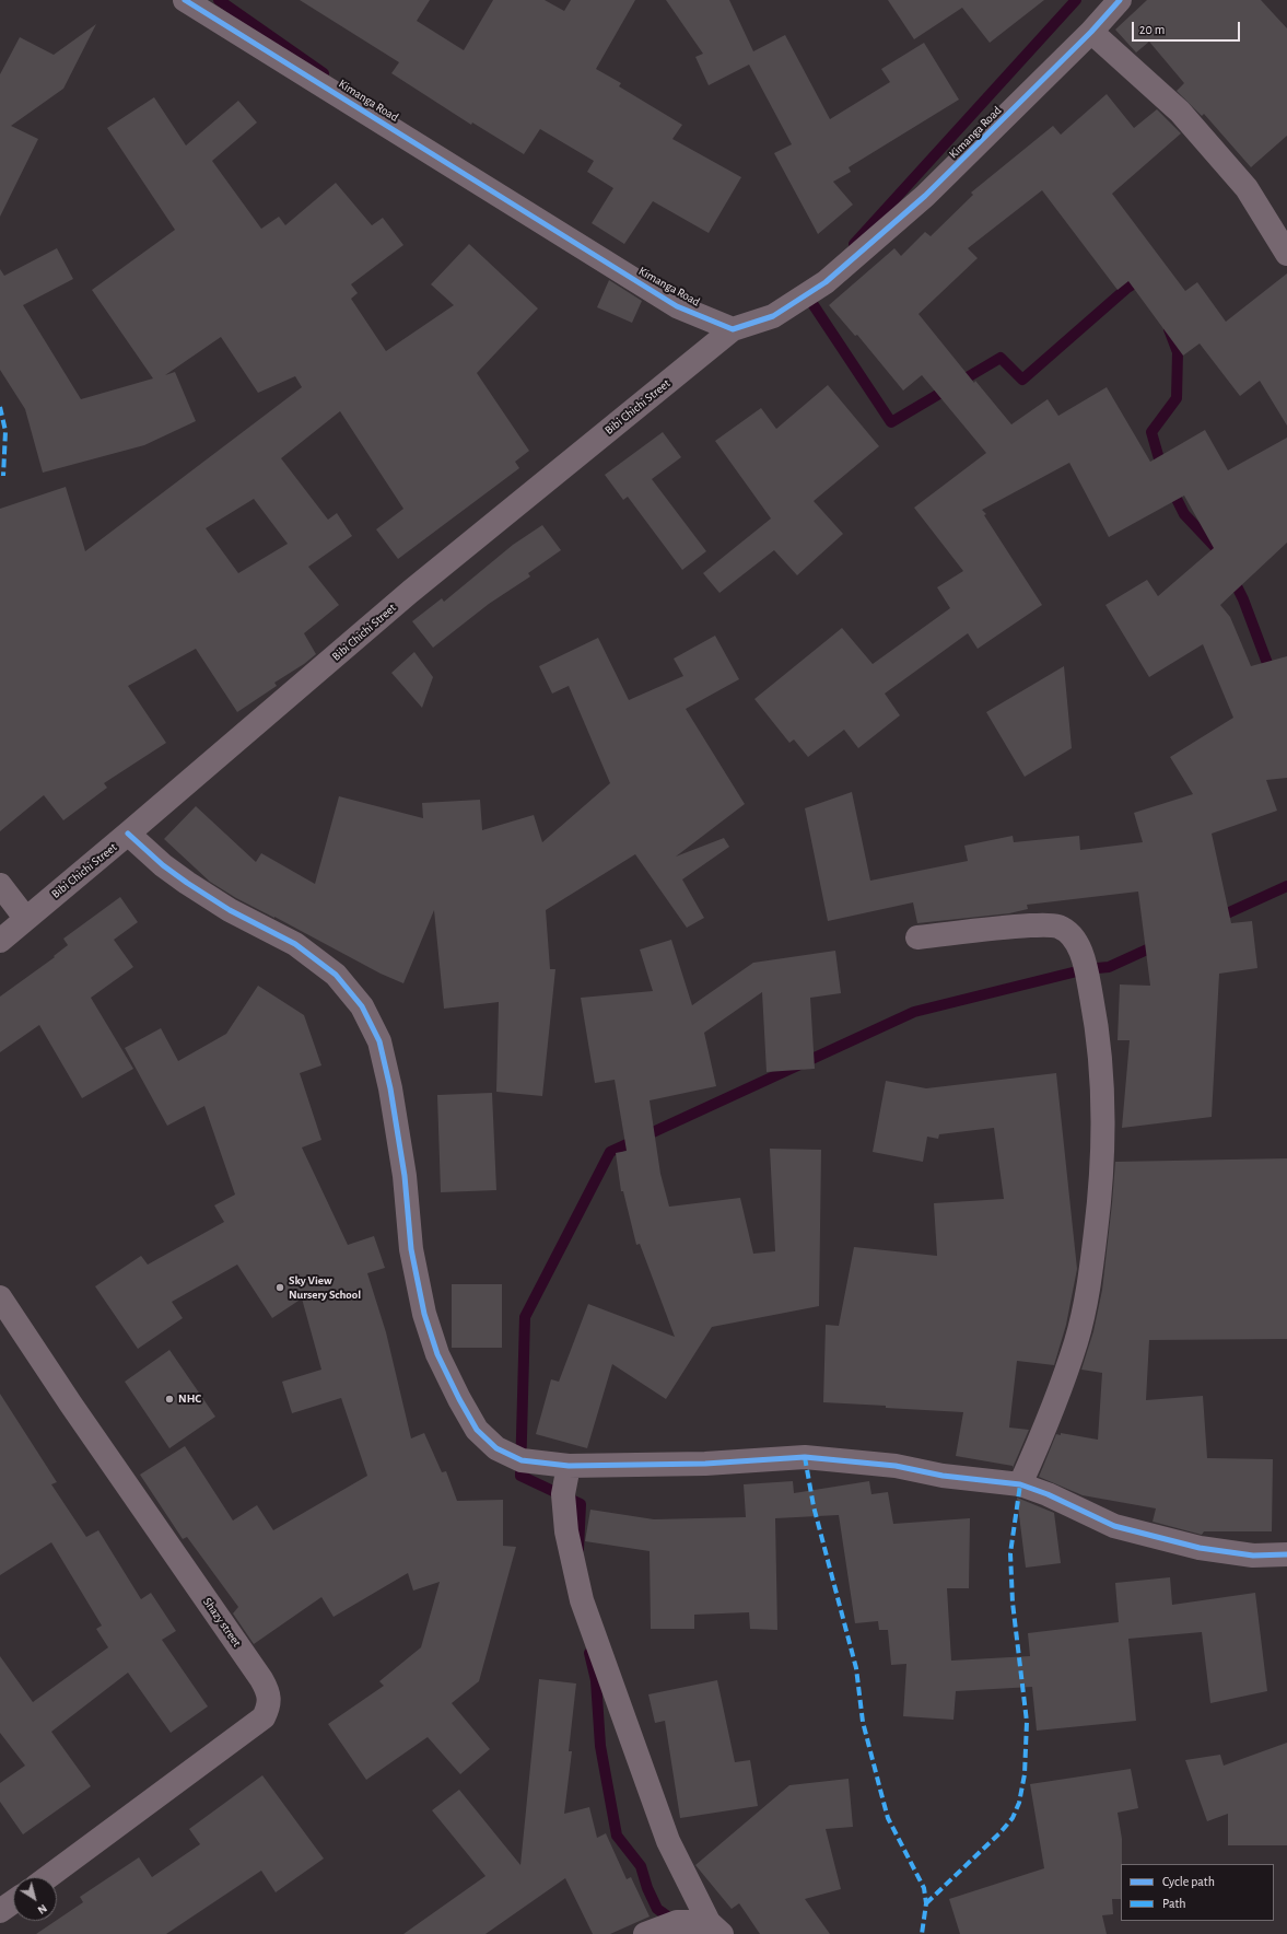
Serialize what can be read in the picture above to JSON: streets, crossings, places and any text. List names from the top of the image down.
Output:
{
  "streets": {
    "street": ["Kimanga Road", "Bibi Chichi Street", "Shazy street"]
  },
  "crossings": [
    ["Kimanga Road", "Bibi Chichi Street"]
  ],
  "places": ["Sky View Nursery School", "NHC"],
  "legend": ["Cycle path", "Path"],
  "scale_bar": "20 m",
  "north": "bottom right"
}
